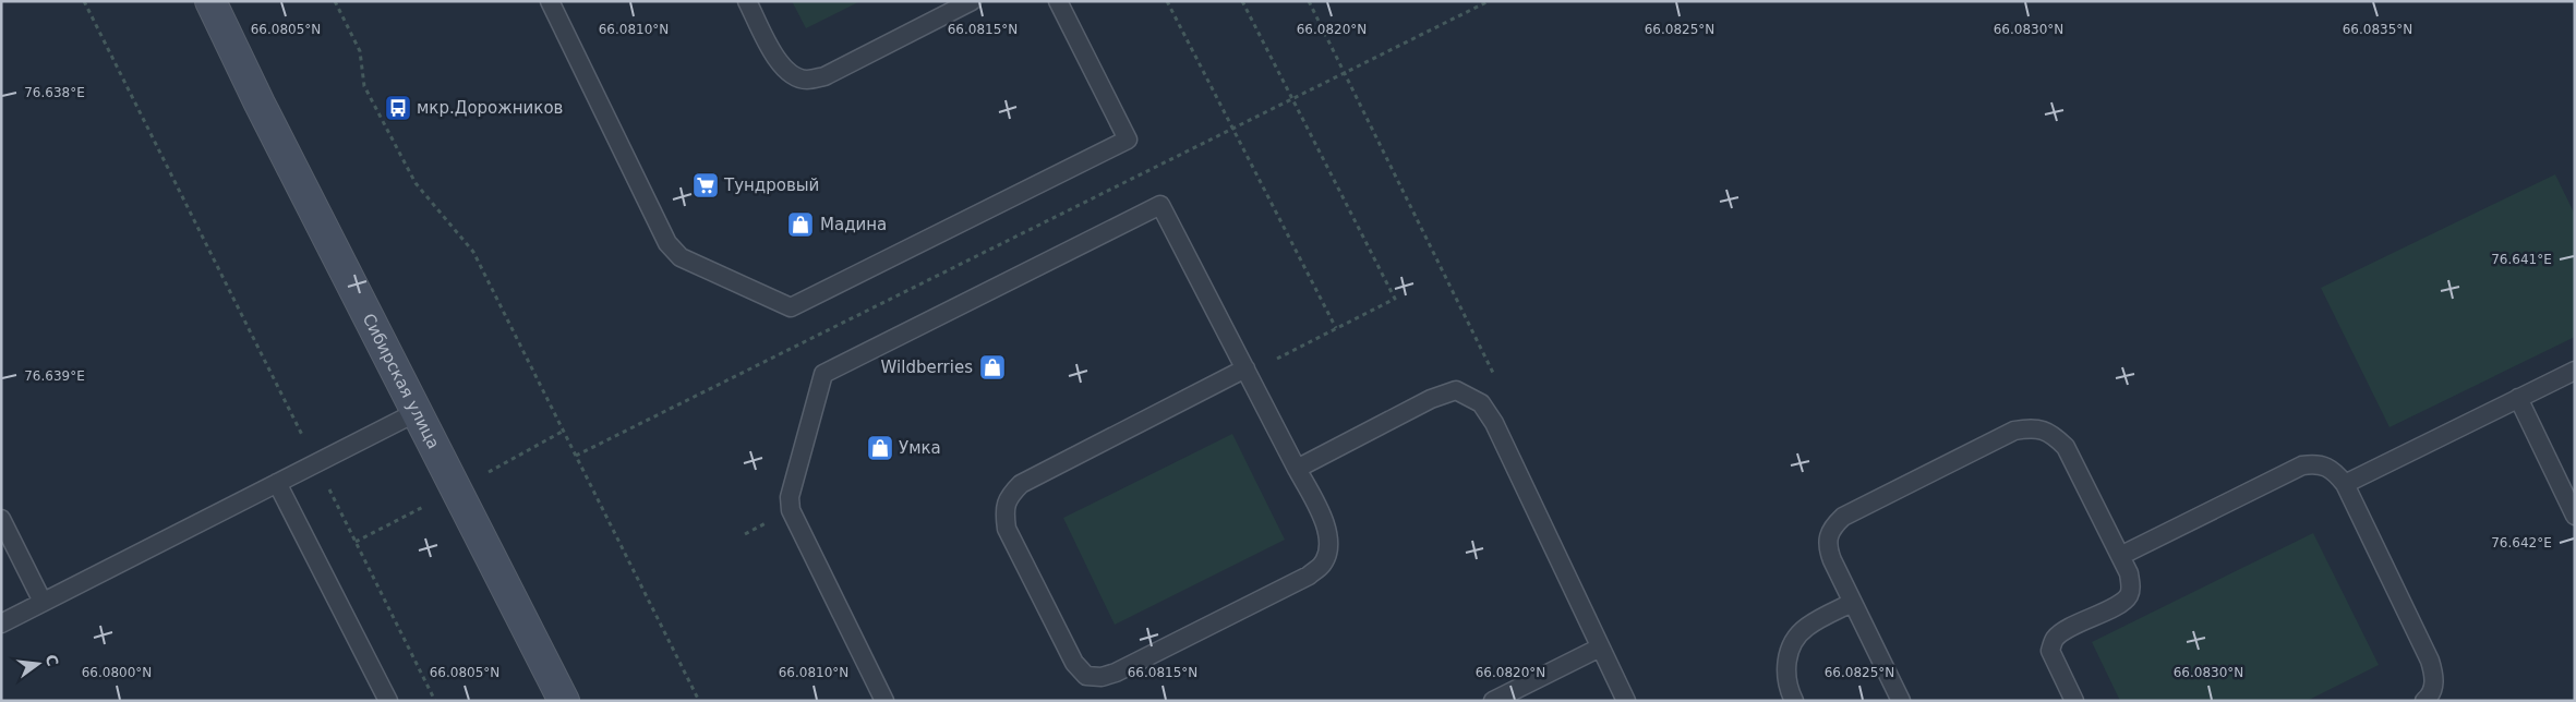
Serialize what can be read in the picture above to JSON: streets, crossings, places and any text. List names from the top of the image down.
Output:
{
  "streets": {
    "main road": ["Сибирская улица"]
  },
  "places": {
    "bus stop": ["мкр.Дорожников"],
    "supermarket": ["Тундровый"],
    "shop": ["Мадина", "Wildberries", "Умка"]
  },
  "north": "right",
  "coordinates": [
    "66.0805°N",
    "66.0810°N",
    "66.0815°N",
    "66.0820°N",
    "66.0825°N",
    "66.0830°N",
    "66.0835°N",
    "76.638°E",
    "76.641°E",
    "76.639°E",
    "76.642°E",
    "66.0800°N"
  ]
}
